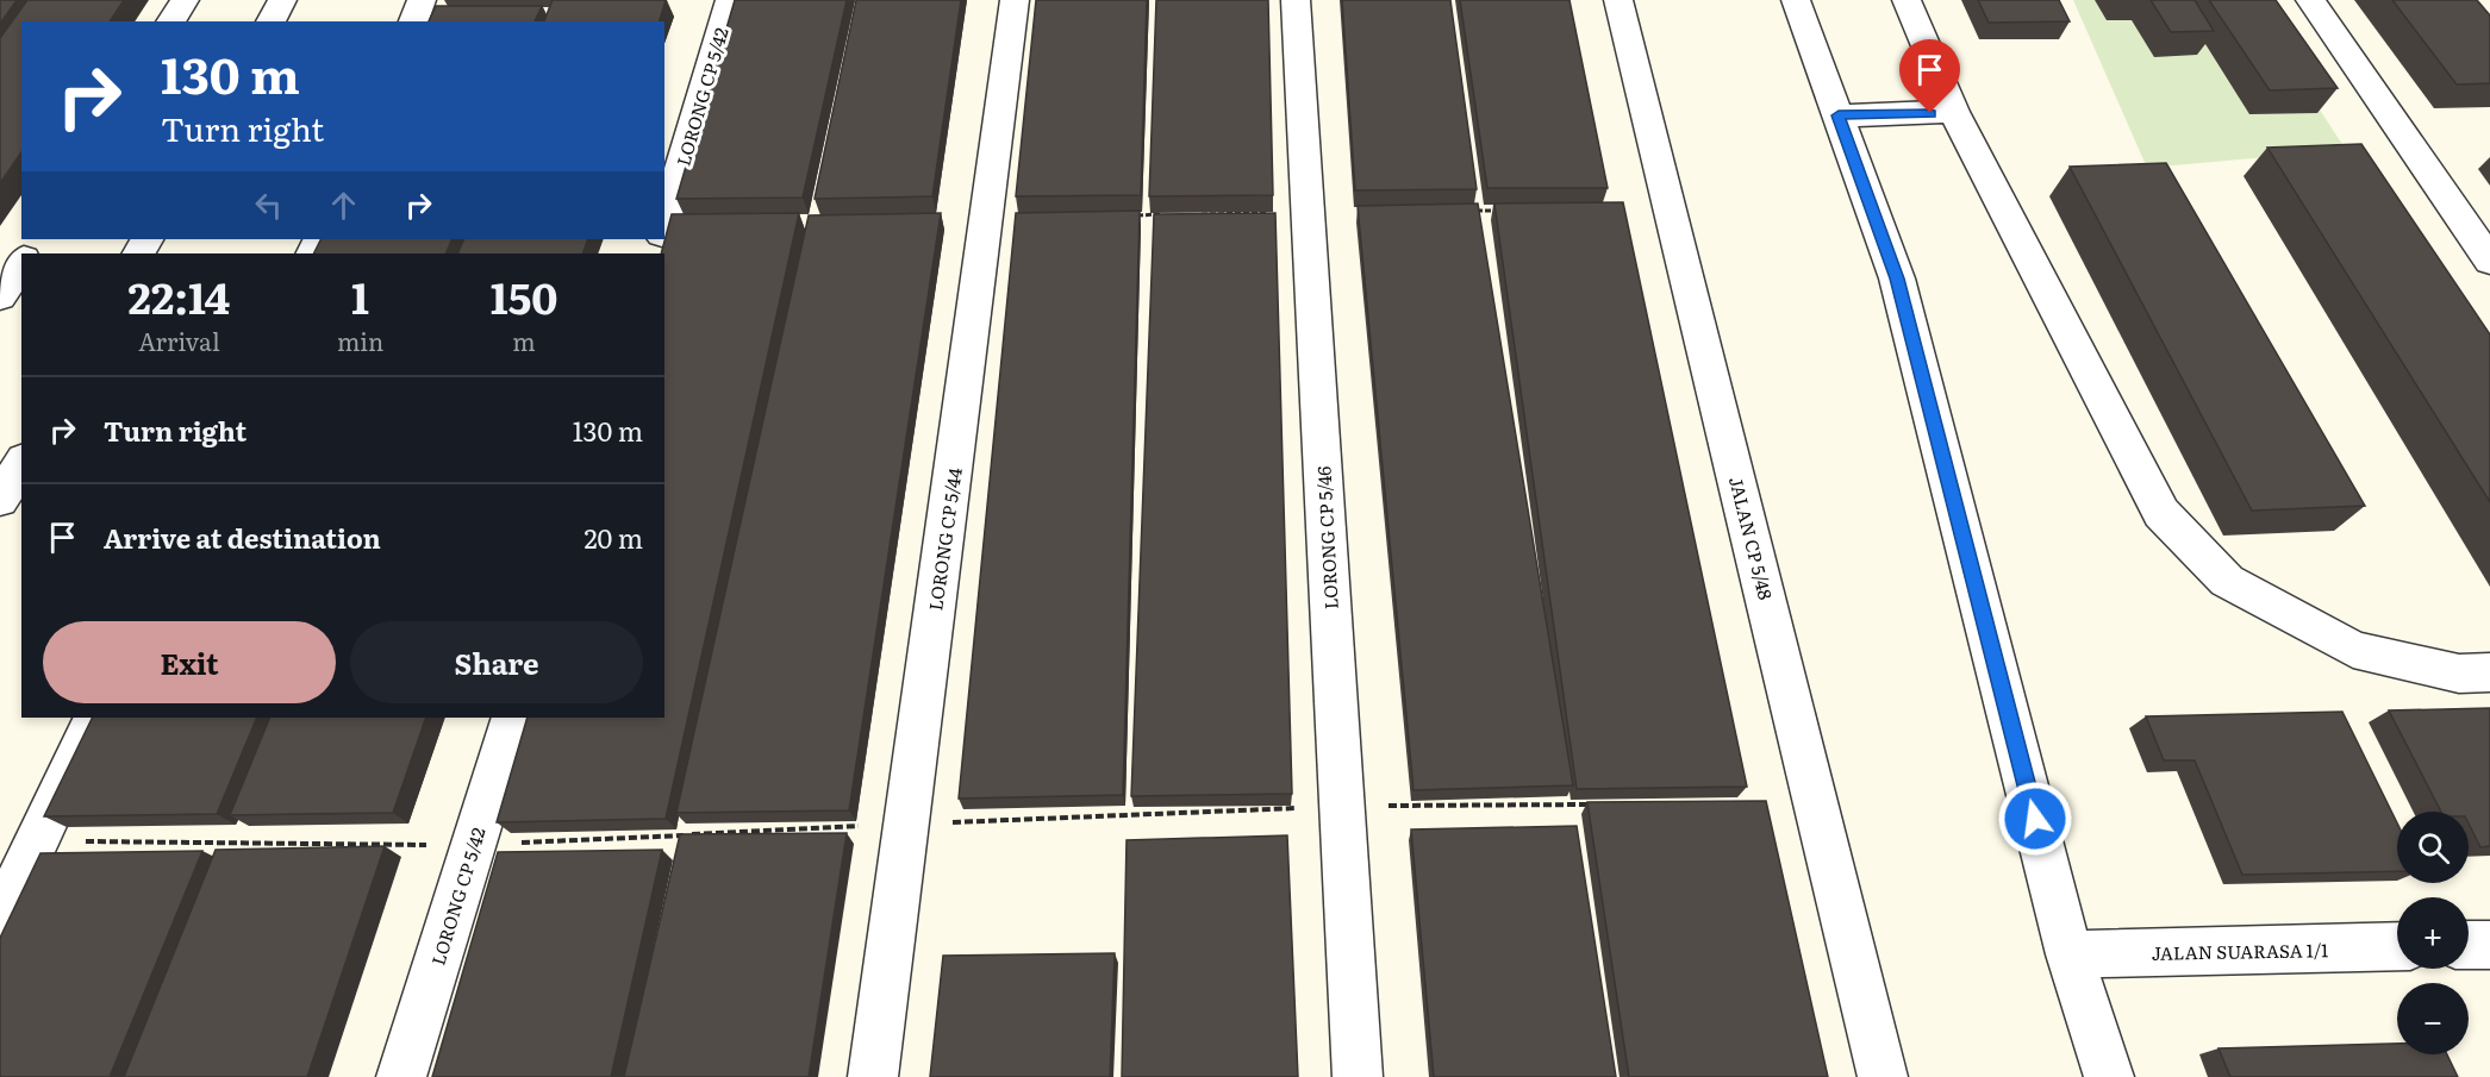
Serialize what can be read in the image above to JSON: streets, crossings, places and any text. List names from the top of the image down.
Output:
{
  "streets": {
    "street": [
      "LORONG CP 5/42",
      "LORONG CP 5/46",
      "JALAN CP 5/48",
      "LORONG CP 5/44",
      "JALAN SUARASA 1/1"
    ]
  },
  "page": {
    "turn": ["130 m", "Turn right"],
    "eta": [
      "22:14",
      "Arrival",
      "1",
      "min",
      "150",
      "m"
    ],
    "list": [
      {
        "name": "Turn right",
        "value": "130 m"
      },
      {
        "name": "Arrive at destination",
        "value": "20 m"
      }
    ],
    "buttons": ["Exit", "Share"],
    "map_buttons": ["+", "−"]
  }
}
